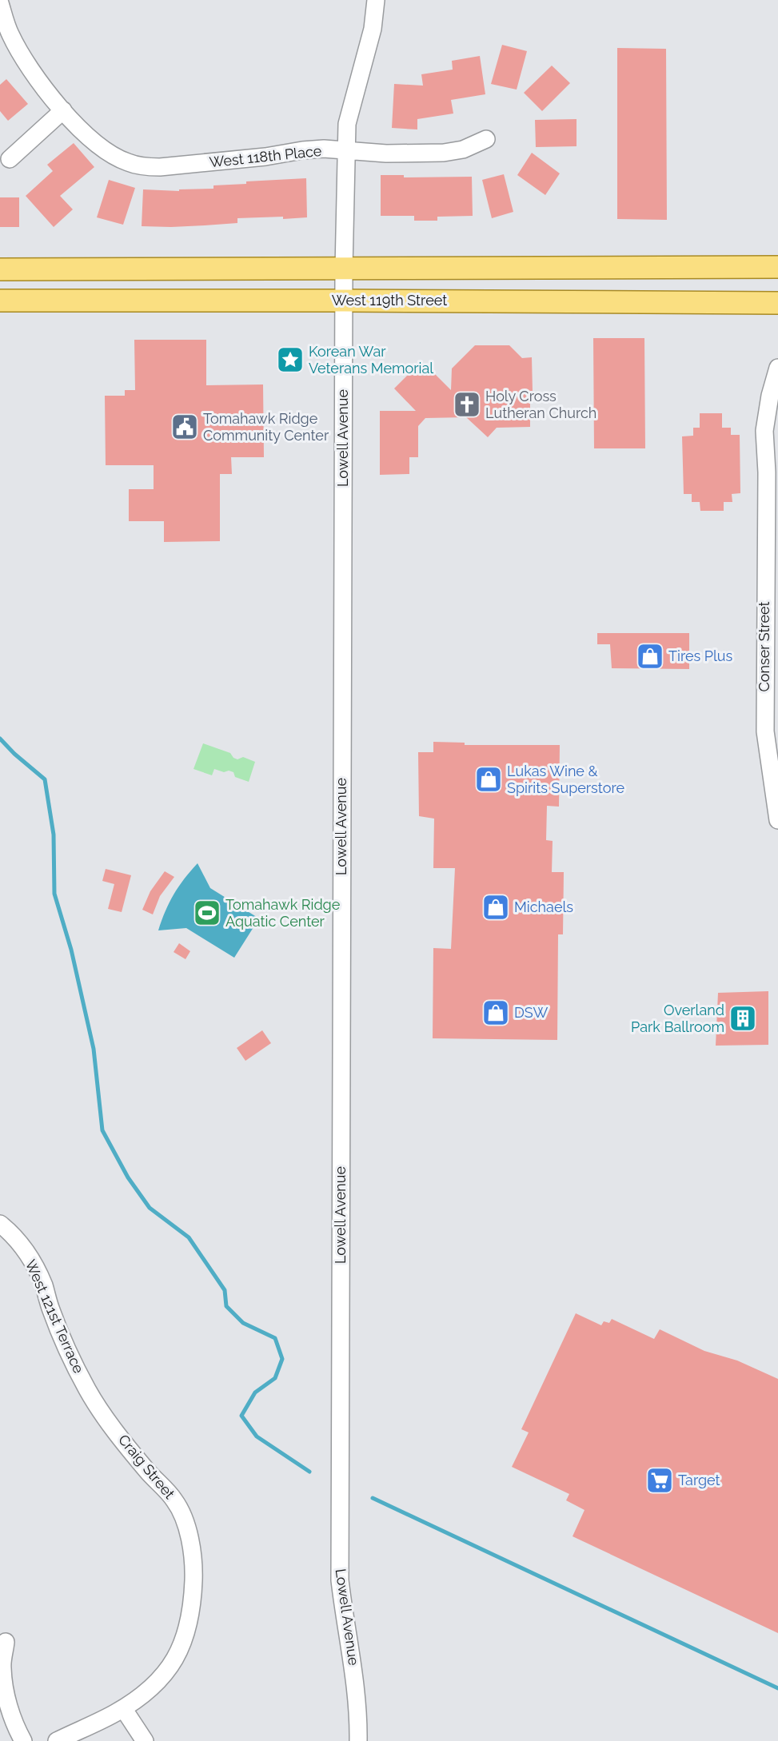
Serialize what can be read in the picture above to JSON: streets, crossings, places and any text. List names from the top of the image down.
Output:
{
  "streets": {
    "main road": ["West 119th Street"],
    "street": [
      "West 118th Place",
      "Lowell Avenue",
      "Conser Street",
      "West 121st Terrace",
      "Craig Street"
    ]
  },
  "crossings": [
    ["West 118th Place", "Lowell Avenue"],
    ["West 119th Street", "Lowell Avenue"],
    ["West 121st Terrace", "Craig Street"]
  ],
  "places": {
    "place": ["Korean War Veterans Memorial"],
    "church": ["Holy Cross Lutheran Church"],
    "public building": ["Tomahawk Ridge Community Center"],
    "shop": [
      "Tires Plus",
      "Lukas Wine & Spirits Superstore",
      "Michaels",
      "DSW"
    ],
    "sports": ["Tomahawk Ridge Aquatic Center"],
    "building": ["Overland Park Ballroom"],
    "supermarket": ["Target"]
  }
}
